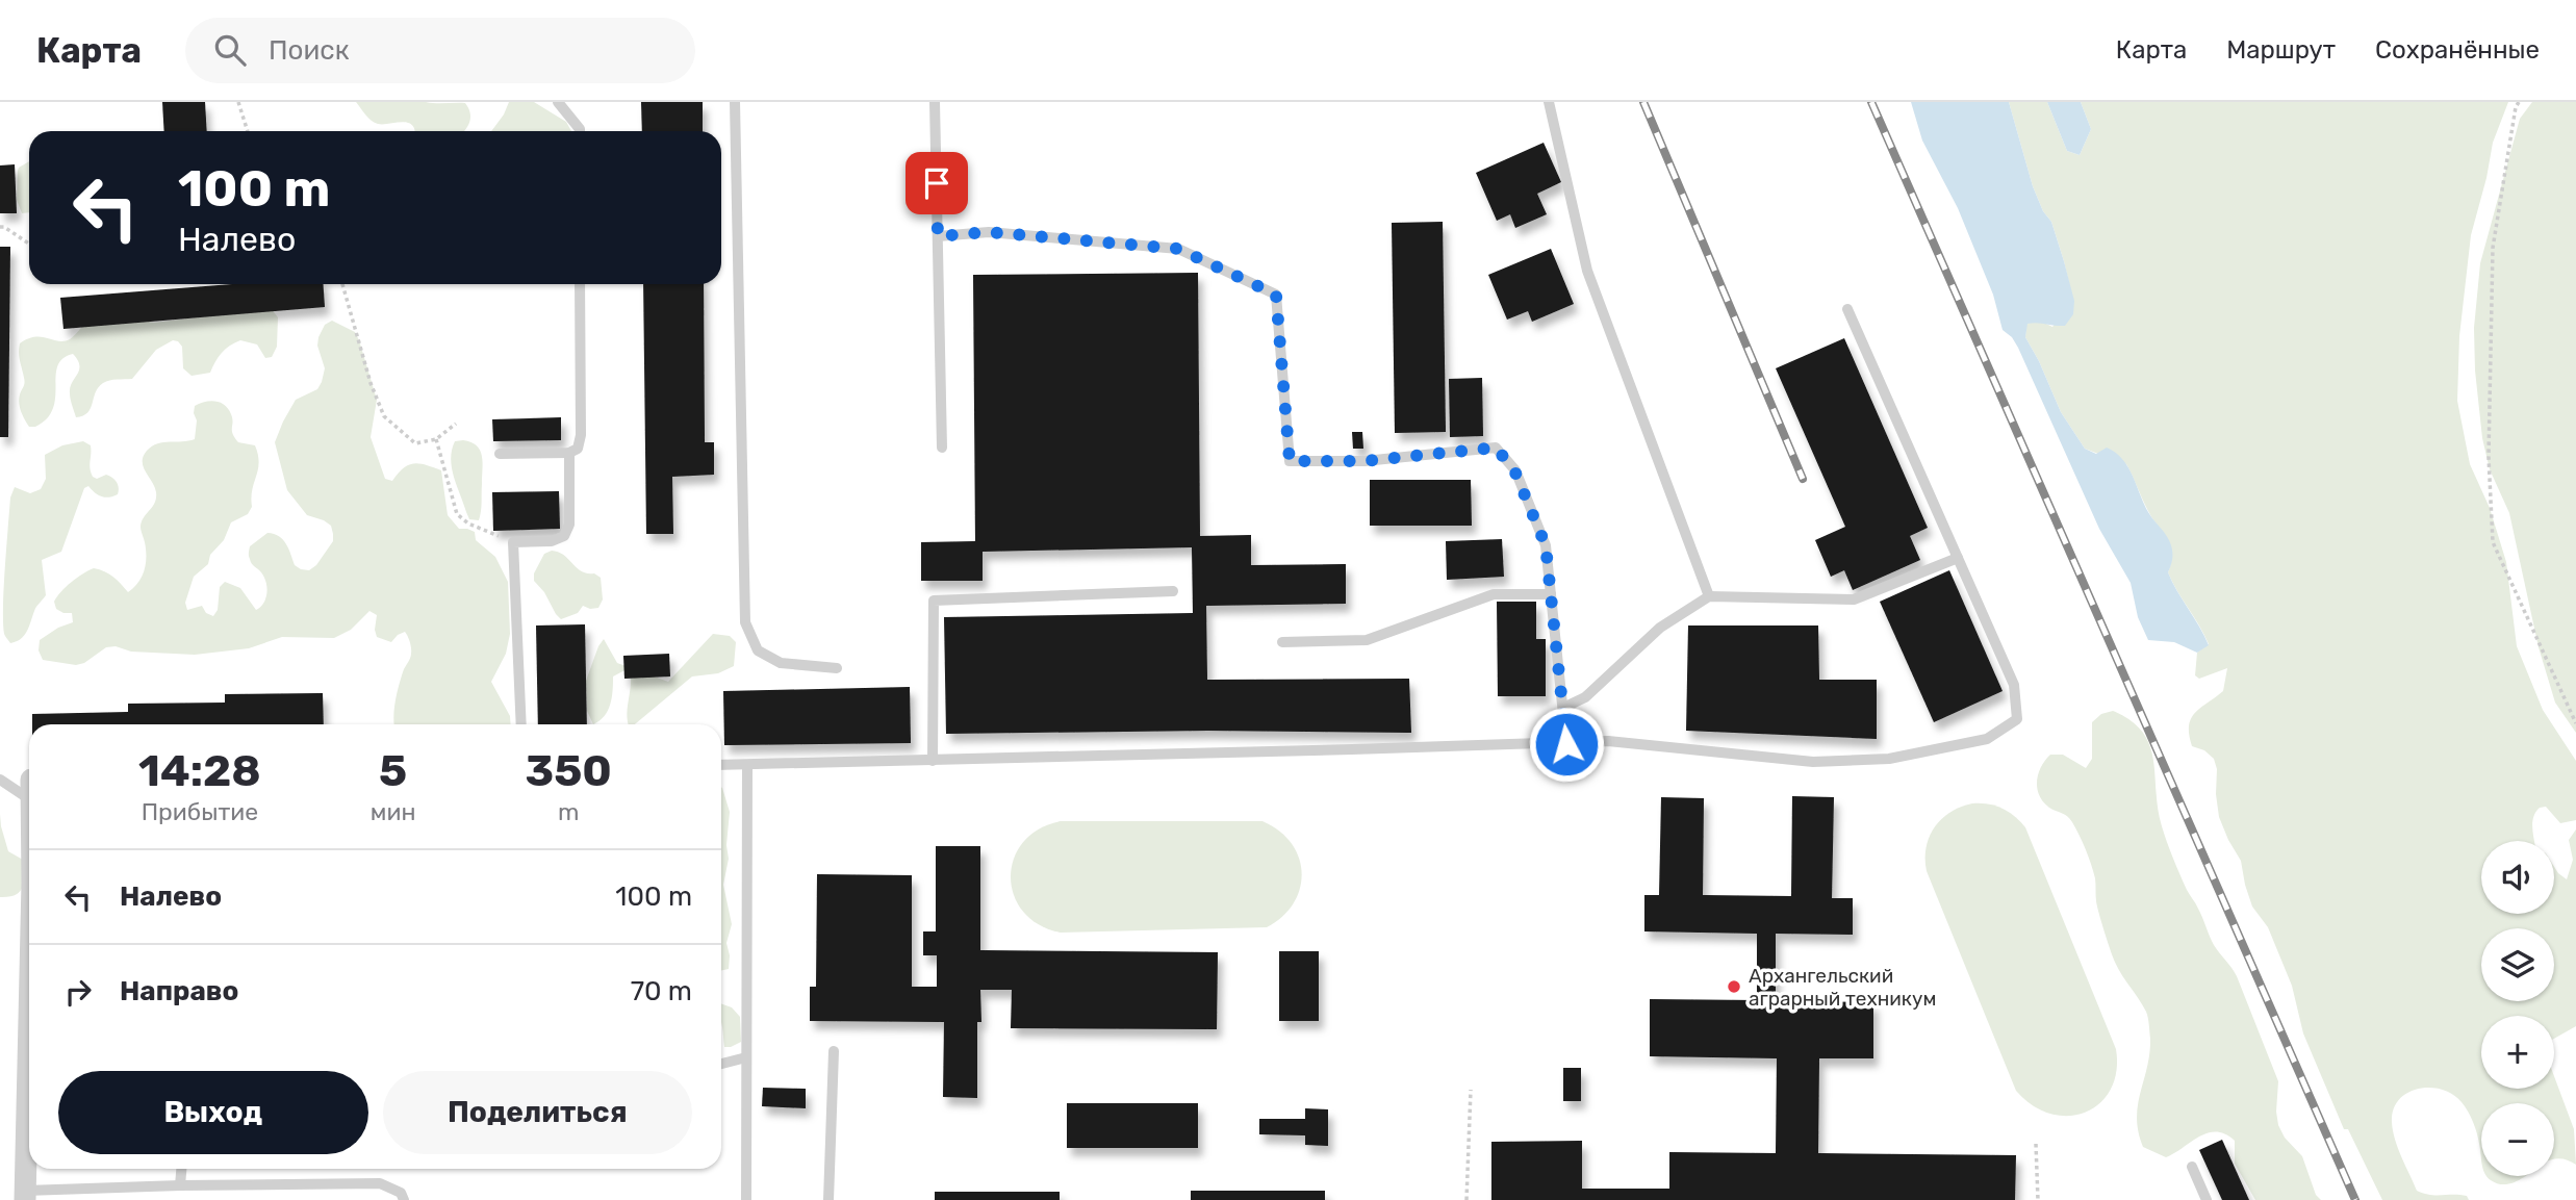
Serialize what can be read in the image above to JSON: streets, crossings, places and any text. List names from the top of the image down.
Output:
{
  "places": ["Архангельский аграрный техникум"],
  "page": {
    "header": "Карта",
    "search": "Поиск",
    "nav": ["Карта", "Маршрут", "Сохранённые"],
    "turn": ["100 m", "Налево"],
    "eta": [
      "14:28",
      "Прибытие",
      "5",
      "мин",
      "350",
      "m"
    ],
    "map_buttons": ["+", "−"],
    "list": [
      {
        "name": "Налево",
        "value": "100 m"
      },
      {
        "name": "Направо",
        "value": "70 m"
      }
    ],
    "buttons": ["Выход", "Поделиться"]
  }
}
